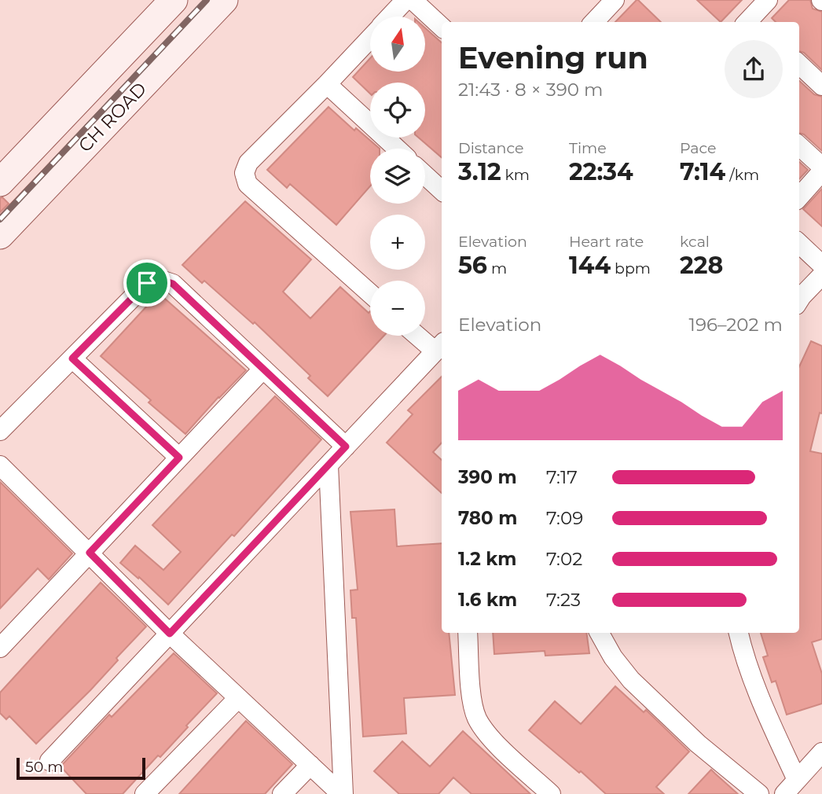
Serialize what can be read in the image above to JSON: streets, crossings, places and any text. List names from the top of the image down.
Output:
{
  "streets": {
    "street": ["CH ROAD"]
  },
  "scale_bar": "50 m",
  "north": "top",
  "page": {
    "map_buttons": ["+", "−"],
    "heading": ["Evening run", "21:43 · 8 × 390 m"],
    "stats": [
      ["Distance", "3.12 km"],
      ["Time", "22:34"],
      ["Pace", "7:14 /km"],
      ["Elevation", "56 m"],
      ["Heart rate", "144 bpm"],
      ["kcal", "228"]
    ],
    "chart": ["Elevation", "196–202 m"],
    "list": [
      {
        "name": "390 m",
        "note": "7:17"
      },
      {
        "name": "780 m",
        "note": "7:09"
      },
      {
        "name": "1.2 km",
        "note": "7:02"
      },
      {
        "name": "1.6 km",
        "note": "7:23"
      }
    ],
    "scale": "50 m"
  }
}
